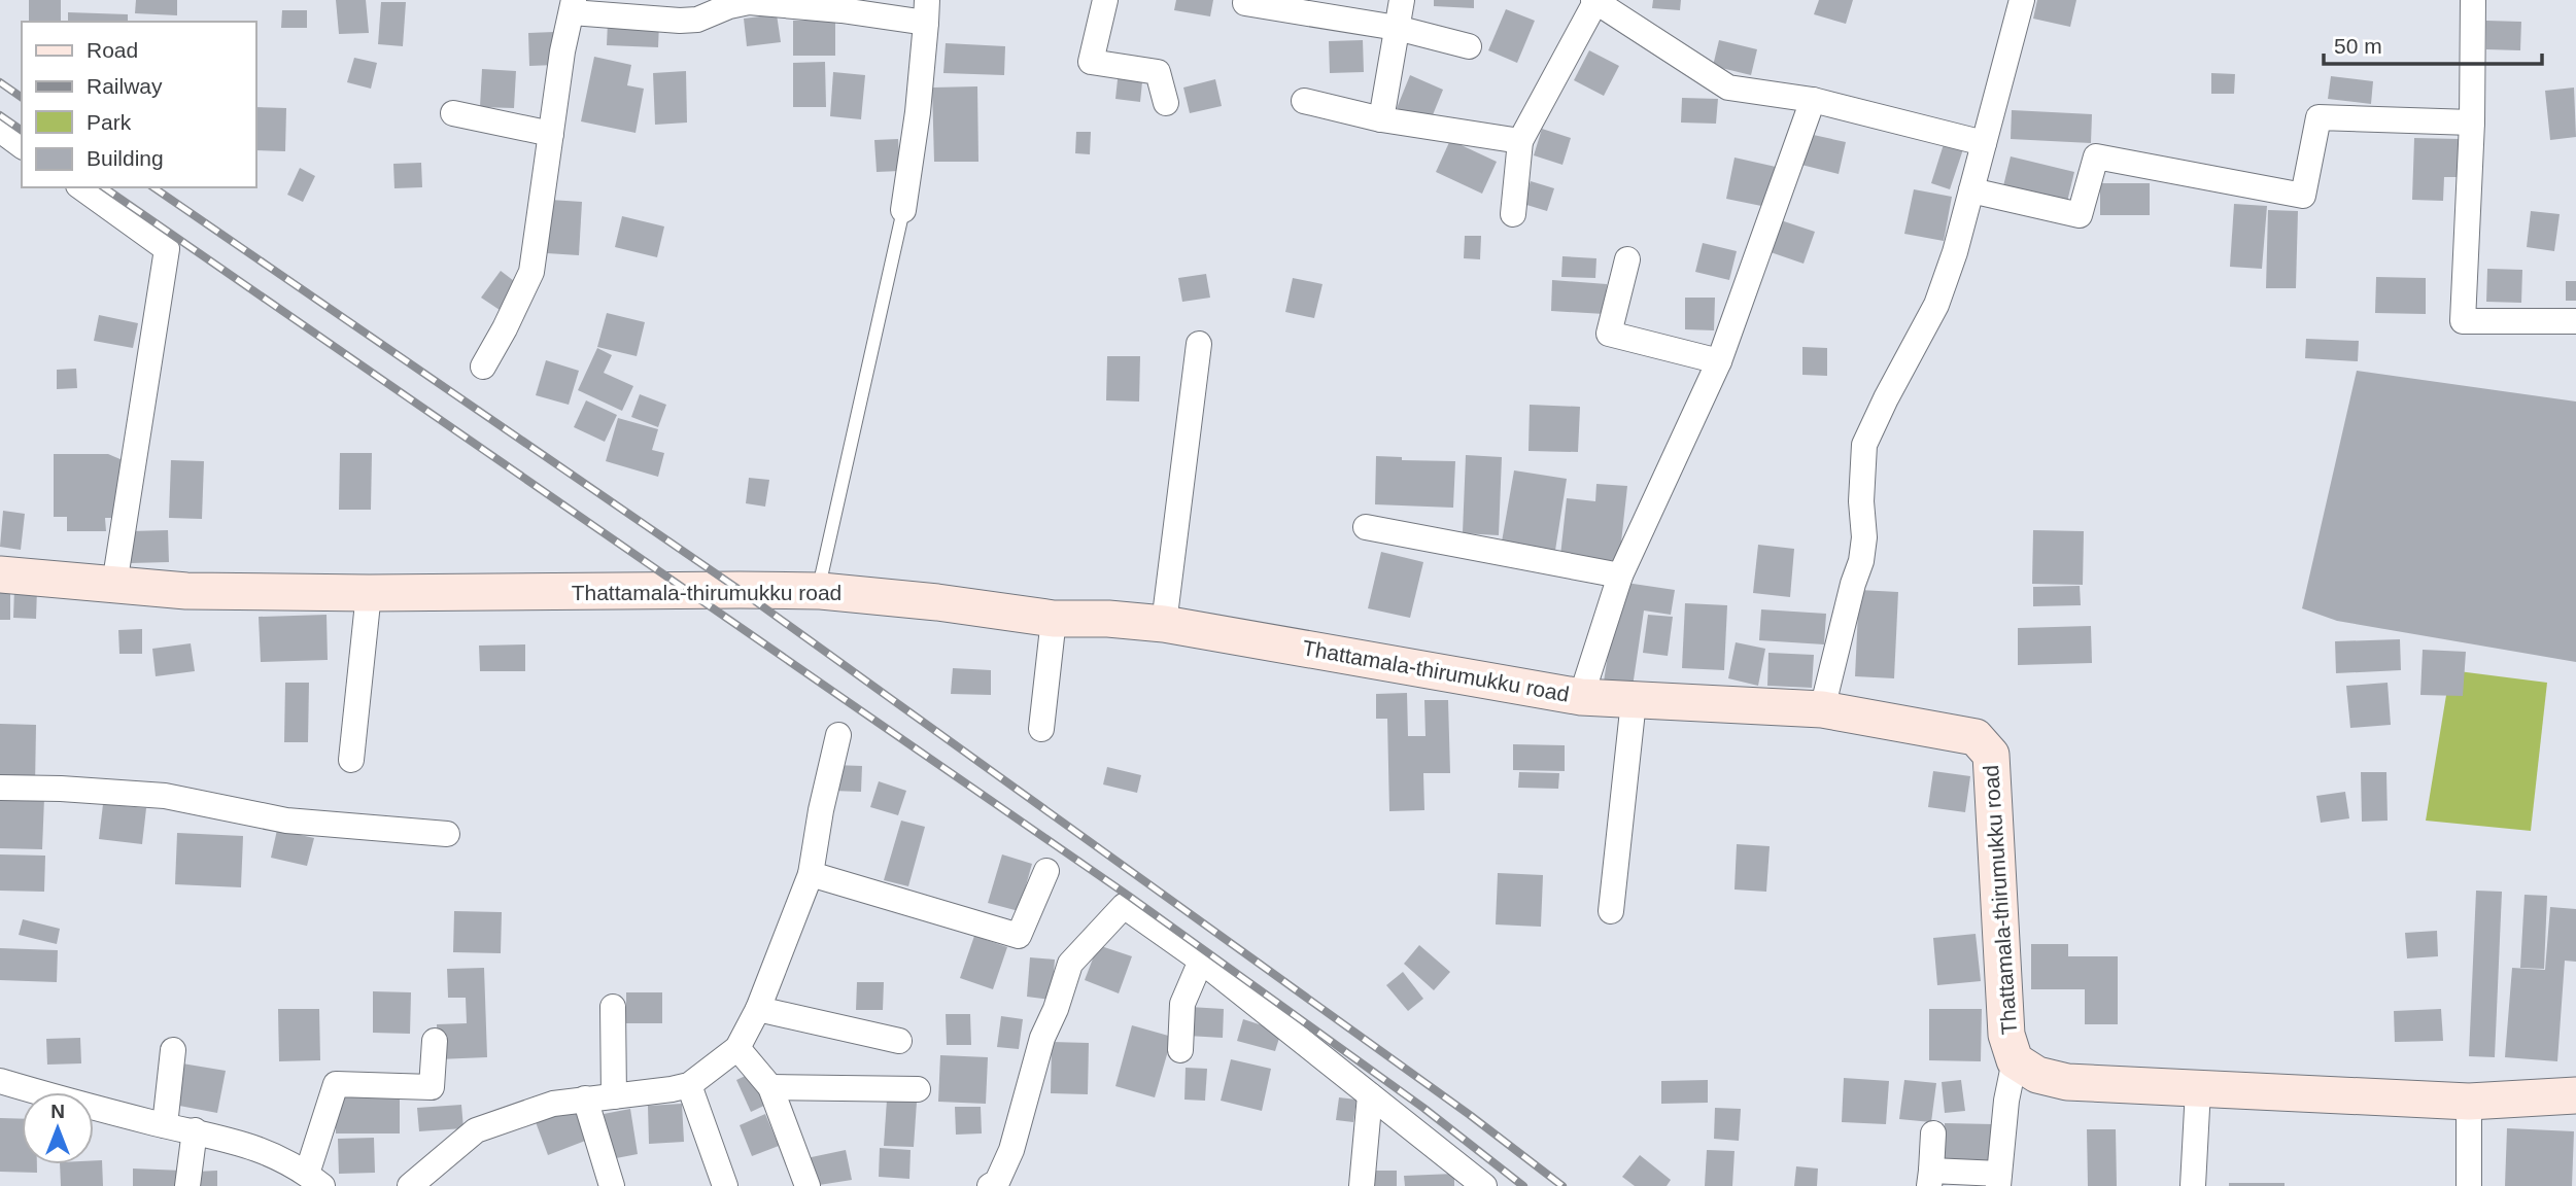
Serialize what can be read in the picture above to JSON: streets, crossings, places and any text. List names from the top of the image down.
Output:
{
  "streets": {
    "street": ["Thattamala-thirumukku road"]
  },
  "legend": [
    "Road",
    "Railway",
    "Park",
    "Building"
  ],
  "scale_bar": "50 m",
  "north": "top"
}
